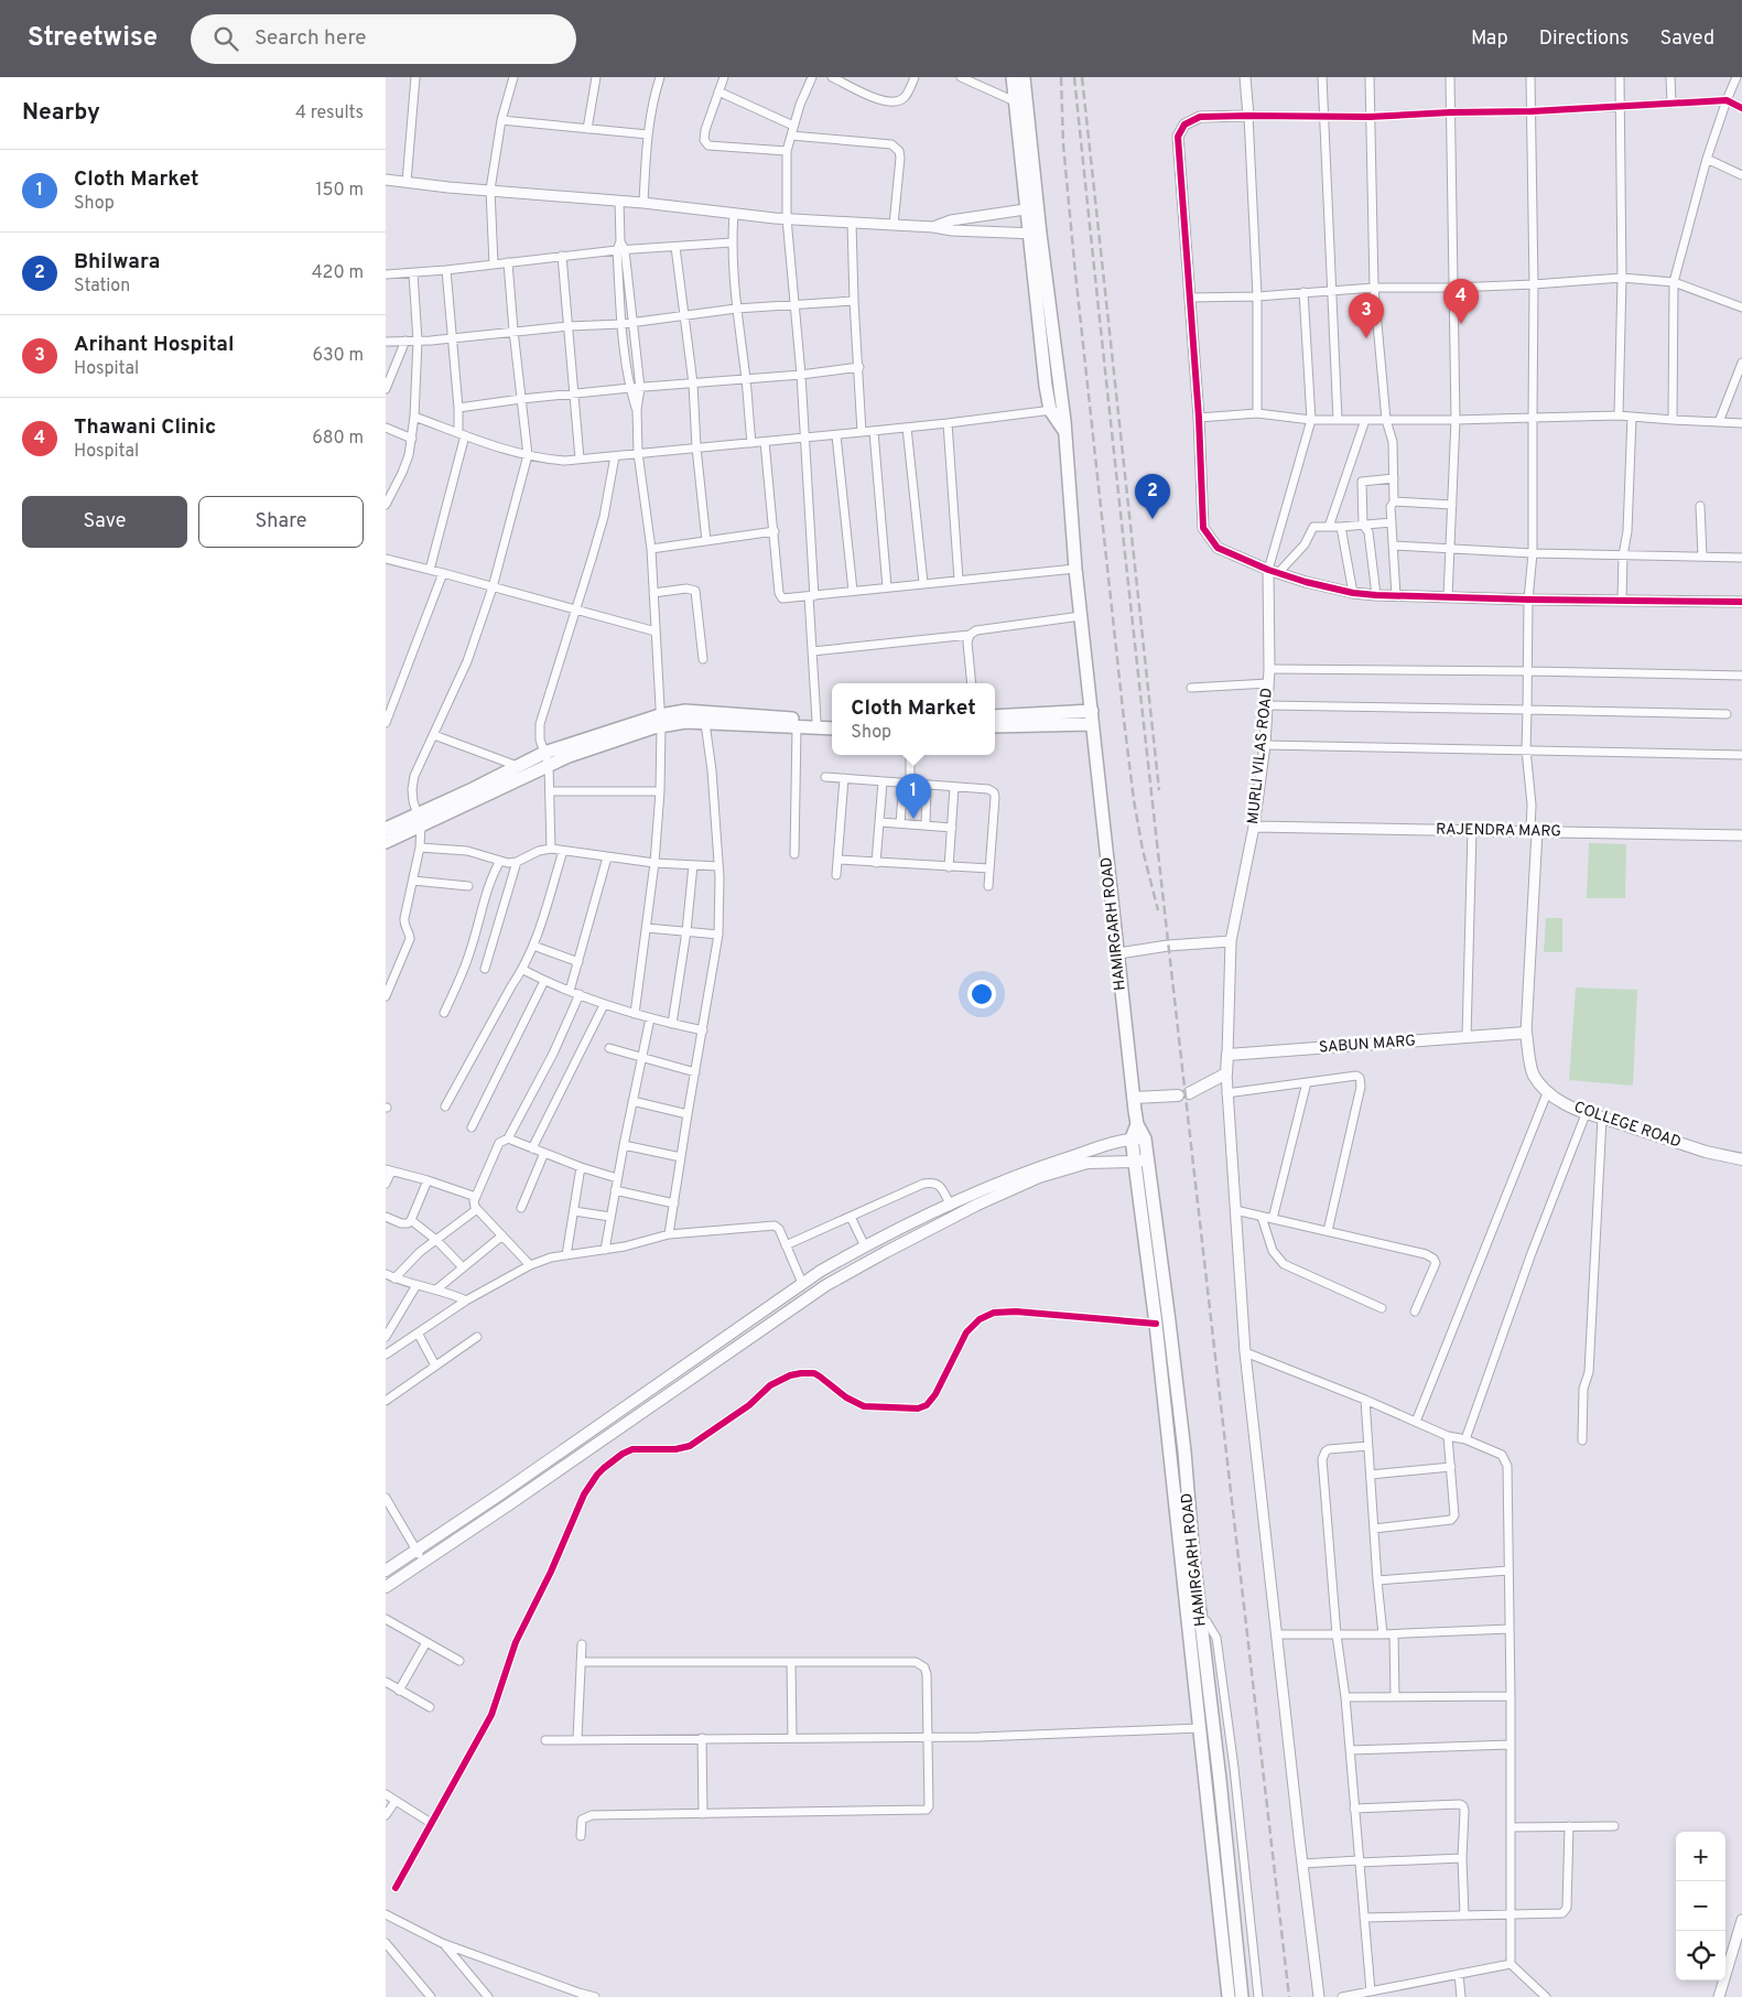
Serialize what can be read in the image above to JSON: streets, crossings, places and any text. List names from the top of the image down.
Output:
{
  "streets": {
    "main road": ["HAMIRGARH ROAD", "SABUN MARG", "COLLEGE ROAD"],
    "street": ["MURLI VILAS ROAD", "RAJENDRA MARG"]
  },
  "crossings": [
    ["MURLI VILAS ROAD", "RAJENDRA MARG"],
    ["MURLI VILAS ROAD", "SABUN MARG"],
    ["SABUN MARG", "COLLEGE ROAD"]
  ],
  "page": {
    "header": "Streetwise",
    "search": "Search here",
    "nav": ["Map", "Directions", "Saved"],
    "heading": ["Nearby", "4 results"],
    "list": [
      {
        "mark": "1",
        "name": "Cloth Market",
        "note": "Shop",
        "value": "150 m"
      },
      {
        "mark": "2",
        "name": "Bhilwara",
        "note": "Station",
        "value": "420 m"
      },
      {
        "mark": "3",
        "name": "Arihant Hospital",
        "note": "Hospital",
        "value": "630 m"
      },
      {
        "mark": "4",
        "name": "Thawani Clinic",
        "note": "Hospital",
        "value": "680 m"
      }
    ],
    "pins": [
      "4",
      "3",
      "2",
      "1"
    ],
    "buttons": ["Save", "Share"],
    "popup": ["Cloth Market", "Shop"],
    "map_buttons": ["+", "−"]
  }
}
